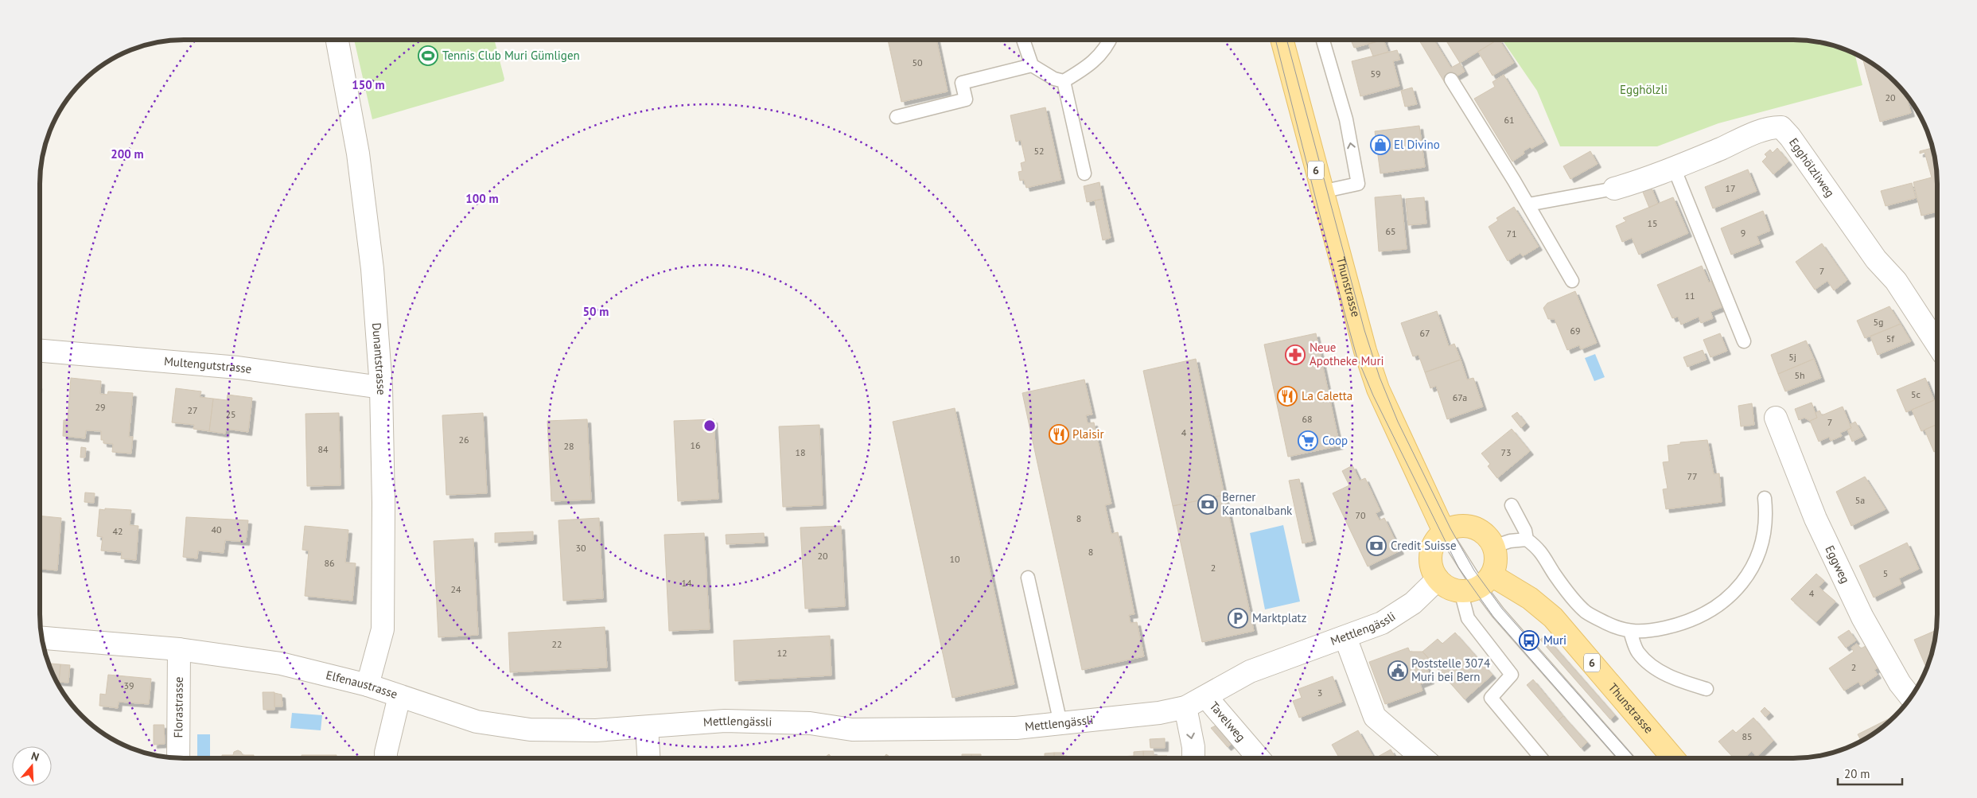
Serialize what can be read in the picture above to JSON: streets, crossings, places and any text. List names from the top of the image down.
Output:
{
  "streets": {
    "main road": ["6", "Thunstrasse"],
    "street": [
      "Egghölzliweg",
      "Dunantstrasse",
      "Multengutstrasse",
      "Eggweg",
      "Mettlengässli",
      "Elfenaustrasse",
      "Florastrasse",
      "Tavelweg"
    ]
  },
  "crossings": [
    ["Thunstrasse", "Mettlengässli"],
    ["Dunantstrasse", "Multengutstrasse"],
    ["Dunantstrasse", "Elfenaustrasse"],
    ["Mettlengässli", "Elfenaustrasse"],
    ["Mettlengässli", "Tavelweg"],
    ["Elfenaustrasse", "Florastrasse"]
  ],
  "parks": ["Egghölzli"],
  "places": {
    "sports": ["Tennis Club Muri Gümligen"],
    "shop": ["El Divino"],
    "pharmacy": ["Neue Apotheke Muri"],
    "restaurant": ["La Caletta", "Plaisir"],
    "supermarket": ["Coop"],
    "bank": ["Berner Kantonalbank", "Credit Suisse"],
    "parking": ["Marktplatz"],
    "bus stop": ["Muri"],
    "public building": ["Poststelle 3074 Muri bei Bern"]
  },
  "house_numbers": [
    "50",
    "59",
    "20",
    "61",
    "52",
    "17",
    "15",
    "65",
    "9",
    "71",
    "7",
    "11",
    "5g",
    "69",
    "67",
    "5f",
    "5j",
    "5h",
    "5c",
    "67a",
    "29",
    "27",
    "25",
    "68",
    "7",
    "4",
    "26",
    "16",
    "28",
    "84",
    "18",
    "73",
    "77",
    "5a",
    "70",
    "8",
    "40",
    "42",
    "30",
    "8",
    "20",
    "10",
    "86",
    "2",
    "5",
    "14",
    "24",
    "4",
    "22",
    "12",
    "2",
    "39",
    "3",
    "85"
  ],
  "scale_bar": "20 m",
  "north": "top",
  "rings": [
    "150 m",
    "200 m",
    "100 m",
    "50 m"
  ]
}
